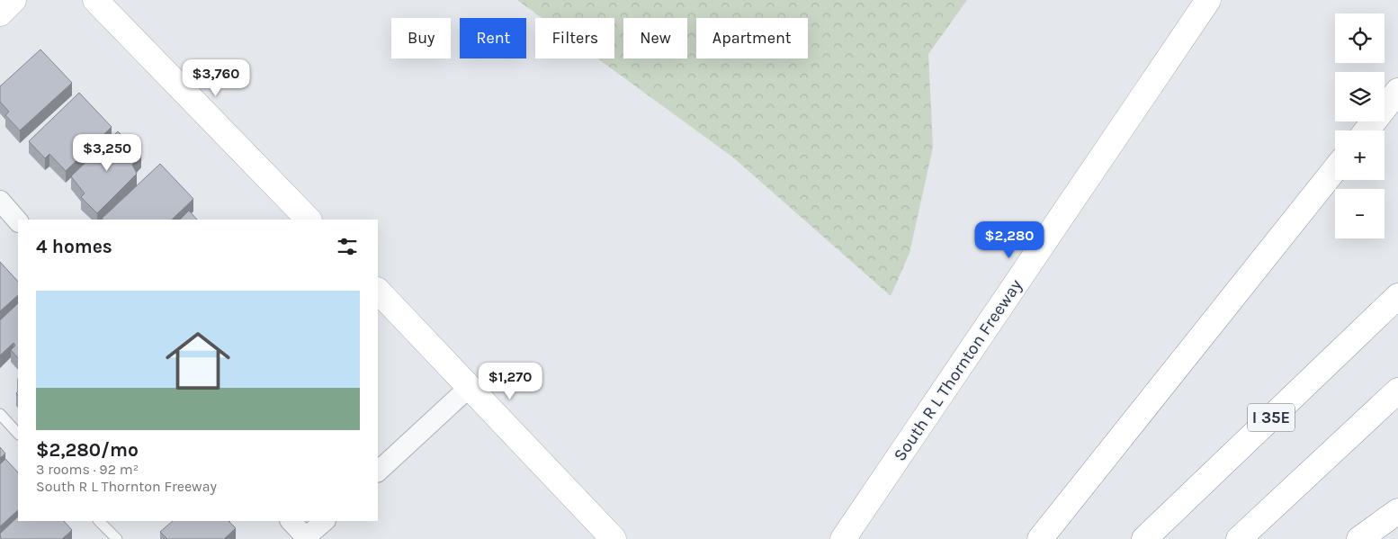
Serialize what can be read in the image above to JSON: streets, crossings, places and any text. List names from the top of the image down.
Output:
{
  "streets": {
    "main road": ["South R L Thornton Freeway", "I 35E"]
  },
  "page": {
    "map_buttons": ["+", "−"],
    "chip": [
      "Buy",
      "Rent",
      "Filters",
      "New",
      "Apartment"
    ],
    "price": [
      "$3,760",
      "$3,250",
      "$2,280",
      "$1,270"
    ],
    "heading": "4 homes",
    "list": [
      {
        "name": "$2,280/mo",
        "note": "3 rooms · 92 m² · South R L Thornton Freeway"
      }
    ]
  }
}
